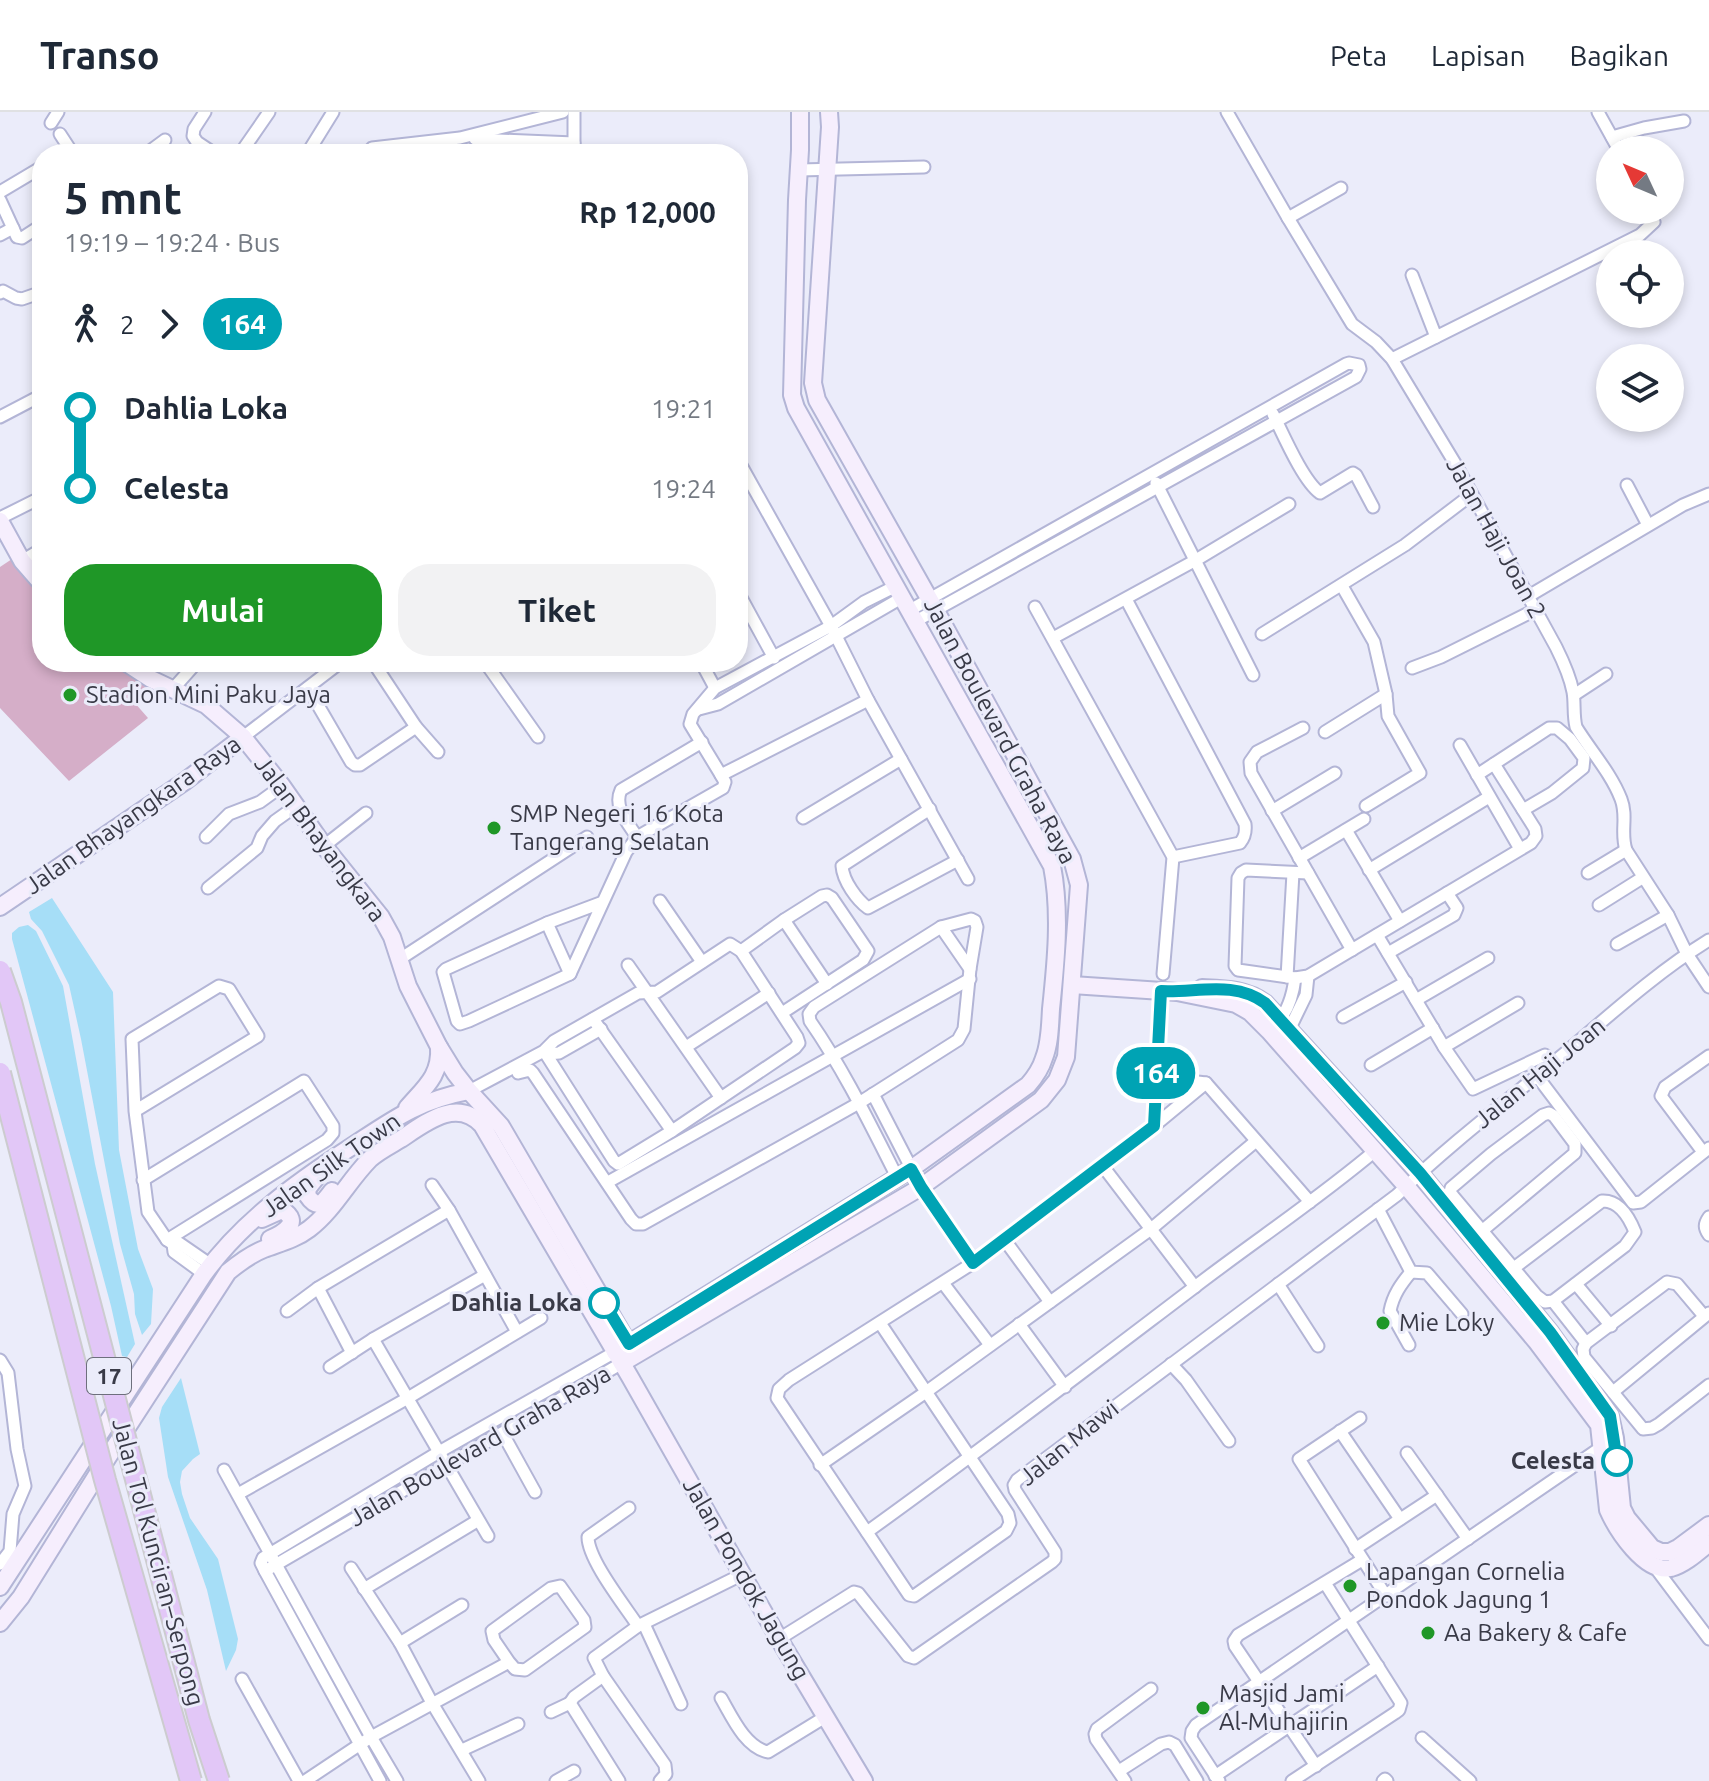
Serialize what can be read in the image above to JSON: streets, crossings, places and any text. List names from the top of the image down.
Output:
{
  "streets": {
    "highway": ["17", "Jalan Tol Kunciran–Serpong"],
    "main road": [
      "Jalan Boulevard Graha Raya",
      "Jalan Bhayangkara Raya",
      "Jalan Bhayangkara",
      "Jalan Silk Town",
      "Jalan Pondok Jagung"
    ],
    "street": ["Jalan Haji Joan 2", "Jalan Haji Joan", "Jalan Mawi"]
  },
  "crossings": [
    ["Jalan Haji Joan 2", "Jalan Haji Joan"],
    ["Jalan Boulevard Graha Raya", "Jalan Bhayangkara"],
    ["Jalan Boulevard Graha Raya", "Jalan Silk Town"],
    ["Jalan Boulevard Graha Raya", "Jalan Pondok Jagung"],
    ["Jalan Bhayangkara Raya", "Jalan Bhayangkara"],
    ["Jalan Bhayangkara", "Jalan Silk Town"],
    ["Jalan Bhayangkara", "Jalan Pondok Jagung"],
    ["Jalan Haji Joan", "Jalan Mawi"],
    ["Jalan Silk Town", "Jalan Pondok Jagung"],
    ["Jalan Mawi", "Jalan Pondok Jagung"]
  ],
  "places": [
    "Stadion Mini Paku Jaya",
    "SMP Negeri 16 Kota Tangerang Selatan",
    "Dahlia Loka",
    "Mie Loky",
    "Celesta",
    "Lapangan Cornelia Pondok Jagung 1",
    "Aa Bakery & Cafe",
    "Masjid Jami Al-Muhajirin"
  ],
  "lines": ["bus line 164"],
  "north": "top left",
  "page": {
    "header": "Transo",
    "nav": ["Peta", "Lapisan", "Bagikan"],
    "on_map": "164",
    "heading": ["5 mnt", "19:19 – 19:24 · Bus", "Rp 12,000"],
    "legs": ["2", "164"],
    "list": [
      {
        "name": "Dahlia Loka",
        "value": "19:21"
      },
      {
        "name": "Celesta",
        "value": "19:24"
      }
    ],
    "buttons": ["Mulai", "Tiket"]
  }
}
